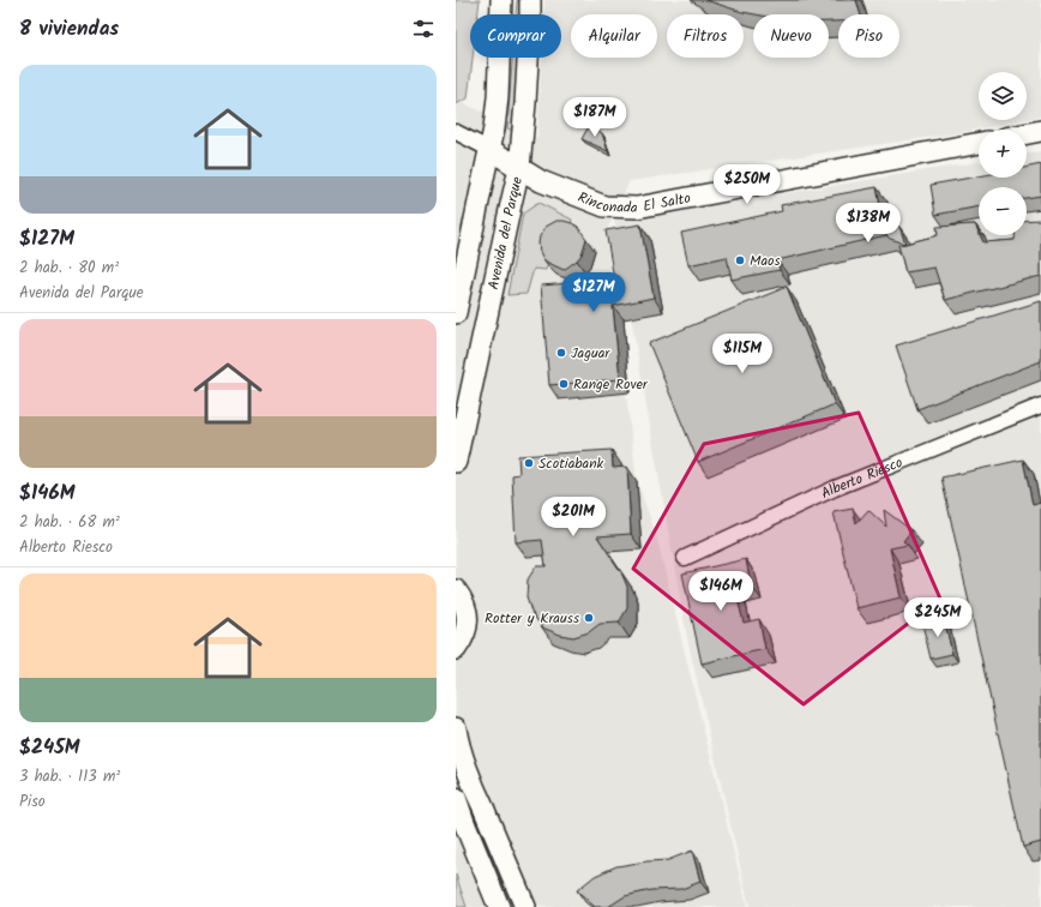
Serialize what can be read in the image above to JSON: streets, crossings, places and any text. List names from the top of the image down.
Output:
{
  "streets": {
    "street": ["Rinconada El Salto", "Avenida del Parque", "Alberto Riesco"]
  },
  "crossings": [
    ["Rinconada El Salto", "Avenida del Parque"]
  ],
  "places": [
    "Maos",
    "Jaguar",
    "Range Rover",
    "Scotiabank",
    "Rotter y Krauss"
  ],
  "page": {
    "heading": "8 viviendas",
    "chip": [
      "Comprar",
      "Alquilar",
      "Filtros",
      "Nuevo",
      "Piso"
    ],
    "list": [
      {
        "name": "$127M",
        "note": "2 hab. · 80 m² · Avenida del Parque"
      },
      {
        "name": "$146M",
        "note": "2 hab. · 68 m² · Alberto Riesco"
      },
      {
        "name": "$245M",
        "note": "3 hab. · 113 m² · Piso"
      }
    ],
    "map_buttons": ["+", "−"],
    "price": [
      "$187M",
      "$250M",
      "$138M",
      "$127M",
      "$115M",
      "$201M",
      "$146M",
      "$245M"
    ]
  }
}
